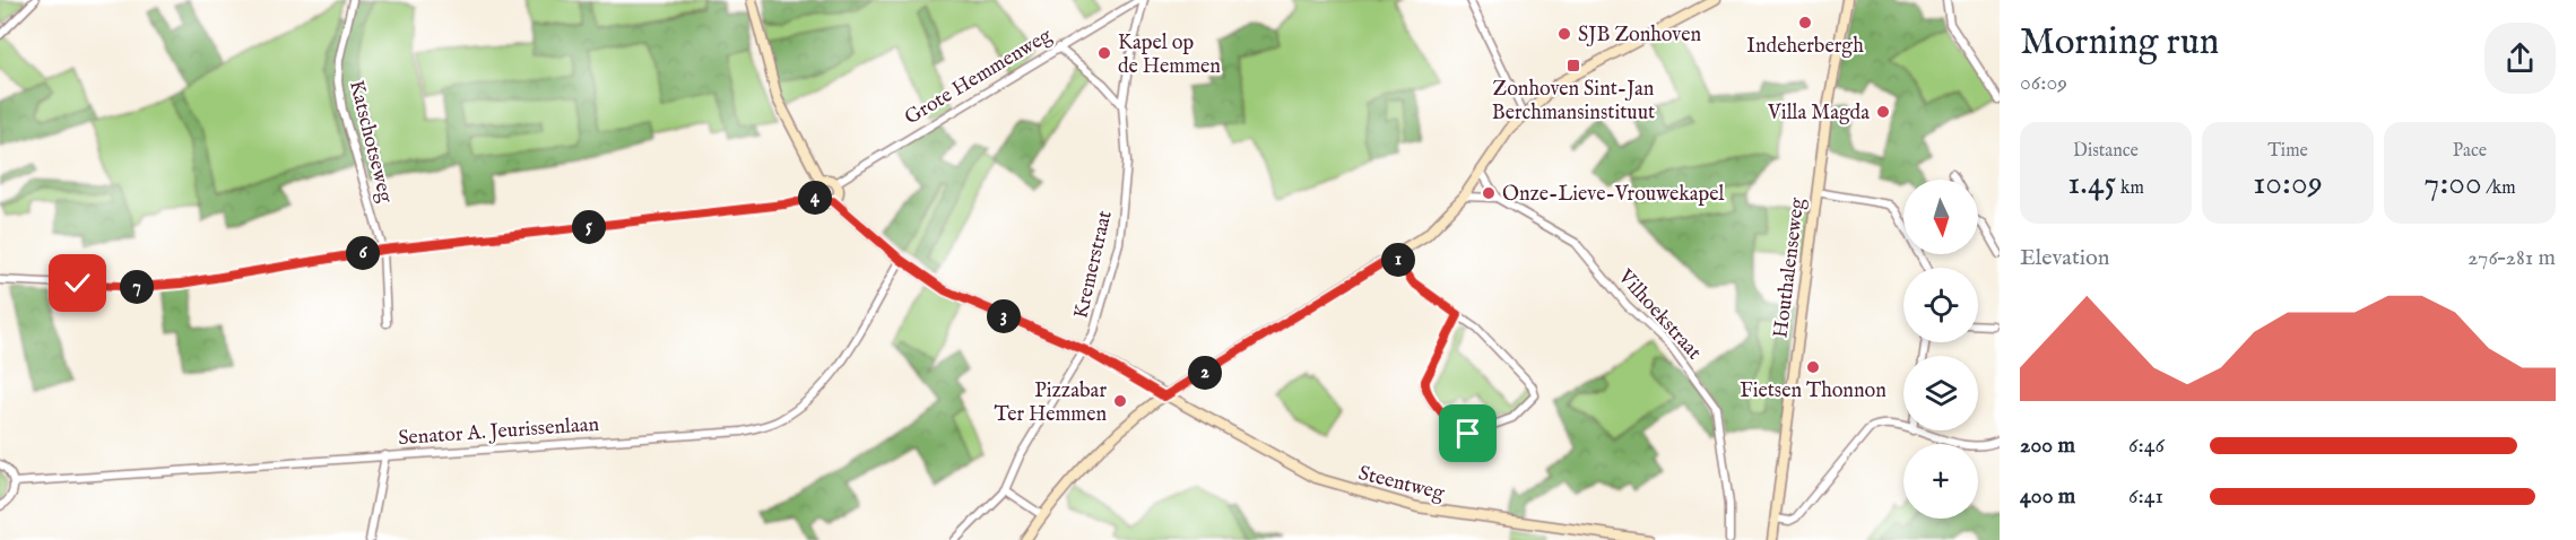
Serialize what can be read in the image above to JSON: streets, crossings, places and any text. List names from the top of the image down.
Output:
{
  "streets": {
    "street": [
      "Grote Hemmenweg",
      "Katschotseweg",
      "Kremerstraat",
      "Houthalenseweg",
      "Vilhoekstraat",
      "Senator A. Jeurissenlaan",
      "Steentweg"
    ]
  },
  "crossings": [
    ["Grote Hemmenweg", "Kremerstraat"],
    ["Grote Hemmenweg", "Steentweg"],
    ["Kremerstraat", "Steentweg"],
    ["Senator A. Jeurissenlaan", "Steentweg"]
  ],
  "places": {
    "other": [
      "Indeherbergh",
      "SJB Zonhoven",
      "Kapel op de Hemmen",
      "Villa Magda",
      "Onze-Lieve-Vrouwekapel",
      "Fietsen Thonnon",
      "Pizzabar Ter Hemmen"
    ],
    "transit": ["Zonhoven Sint-Jan Berchmansinstituut"]
  },
  "north": "bottom",
  "page": {
    "heading": ["Morning run", "06:09"],
    "stats": [
      ["Distance", "1.45 km"],
      ["Time", "10:09"],
      ["Pace", "7:00 /km"]
    ],
    "map_buttons": "+",
    "pins": [
      "4",
      "5",
      "6",
      "1",
      "7",
      "3",
      "2"
    ],
    "chart": ["Elevation", "276–281 m"],
    "list": [
      {
        "name": "200 m",
        "note": "6:46"
      },
      {
        "name": "400 m",
        "note": "6:41"
      }
    ]
  }
}
